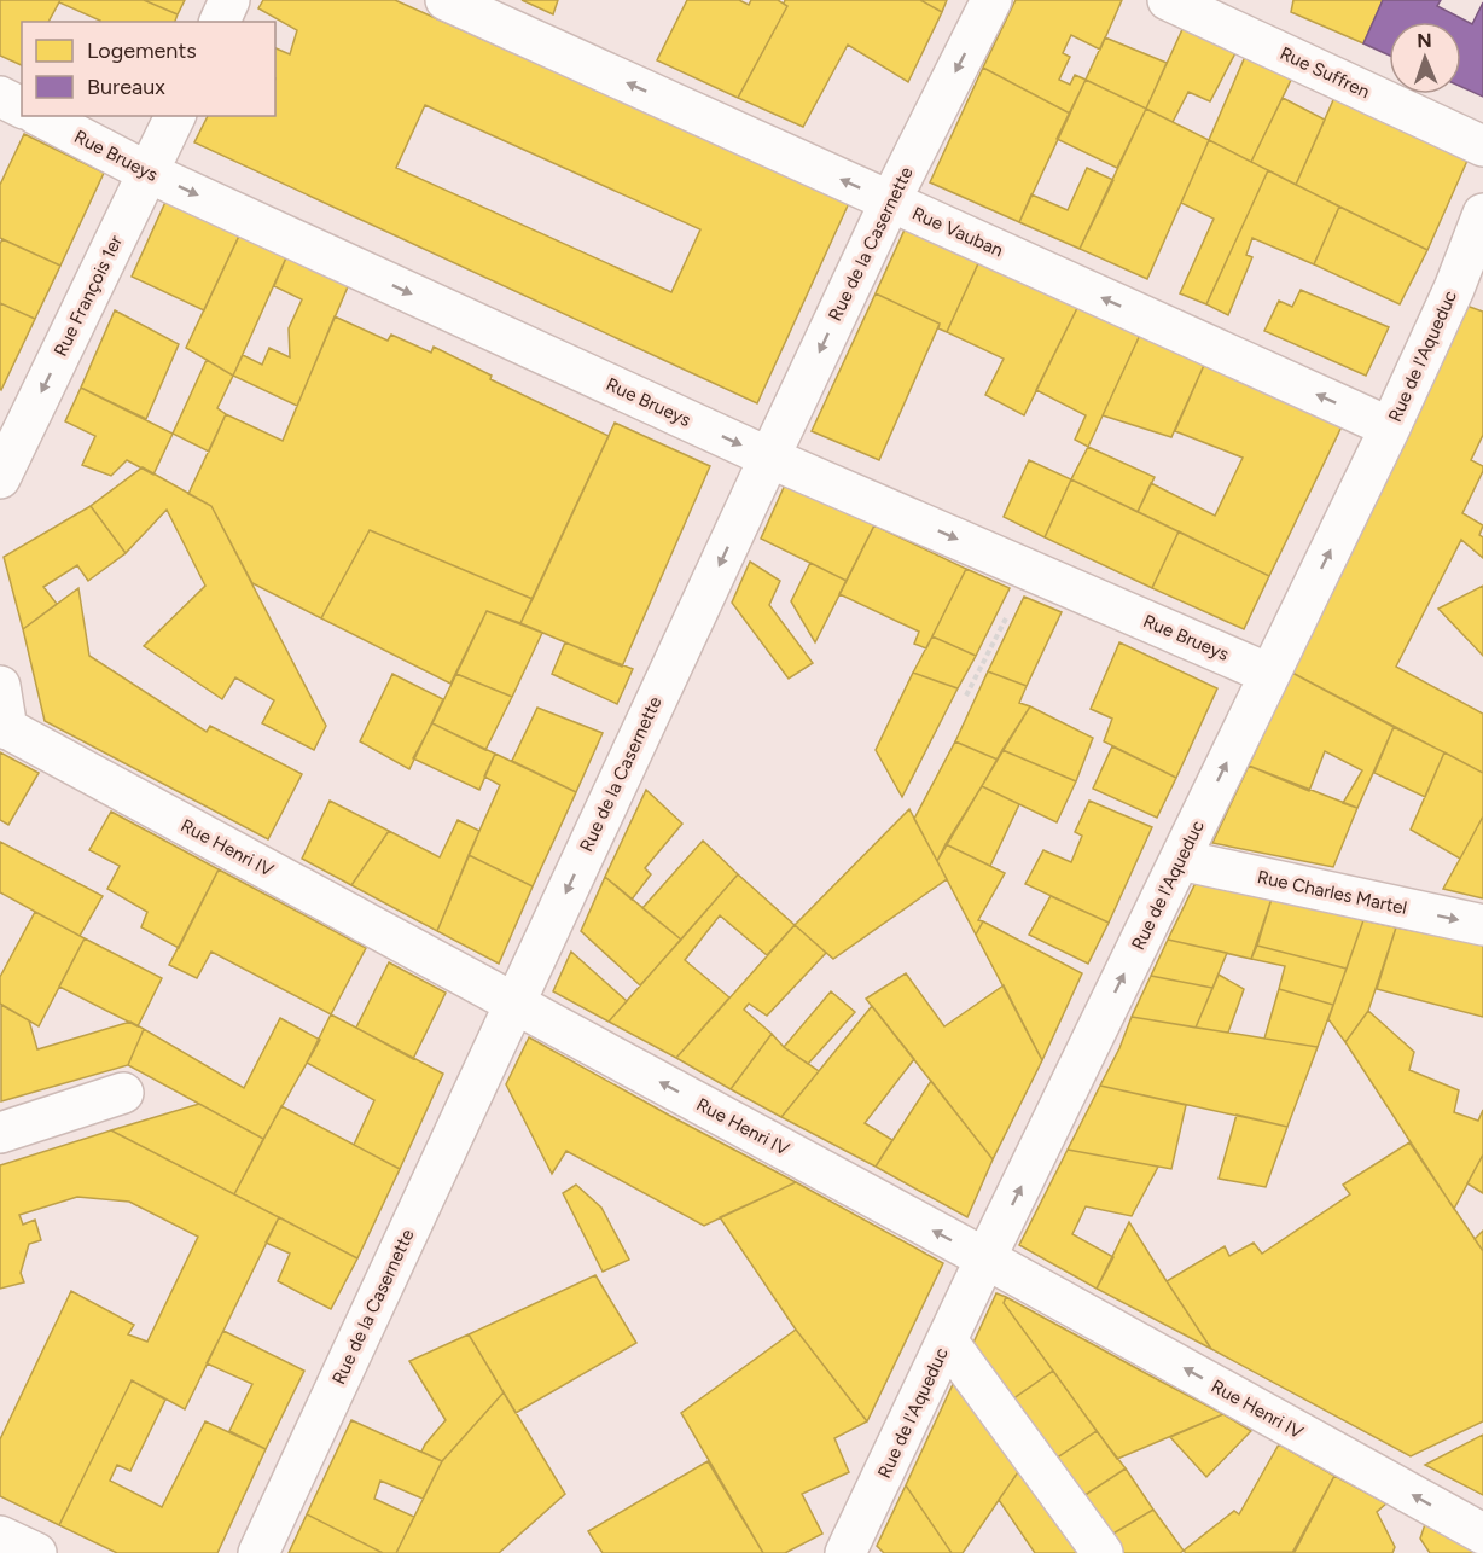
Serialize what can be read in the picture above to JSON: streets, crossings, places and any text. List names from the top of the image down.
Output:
{
  "streets": {
    "street": [
      "Rue Suffren",
      "Rue Brueys",
      "Rue Vauban",
      "Rue de la Casernette",
      "Rue François 1er",
      "Rue de l'Aqueduc",
      "Rue Henri IV",
      "Rue Charles Martel"
    ]
  },
  "crossings": [
    ["Rue Brueys", "Rue de la Casernette"],
    ["Rue Brueys", "Rue François 1er"],
    ["Rue Brueys", "Rue de l'Aqueduc"],
    ["Rue Vauban", "Rue de la Casernette"],
    ["Rue Vauban", "Rue de l'Aqueduc"],
    ["Rue de la Casernette", "Rue Henri IV"],
    ["Rue de l'Aqueduc", "Rue Henri IV"],
    ["Rue de l'Aqueduc", "Rue Charles Martel"]
  ],
  "one_way": [
    "Rue Brueys",
    "Rue Vauban",
    "Rue de la Casernette",
    "Rue François 1er",
    "Rue de l'Aqueduc",
    "Rue Henri IV",
    "Rue Charles Martel"
  ],
  "legend": ["Logements", "Bureaux"],
  "north": "top"
}
